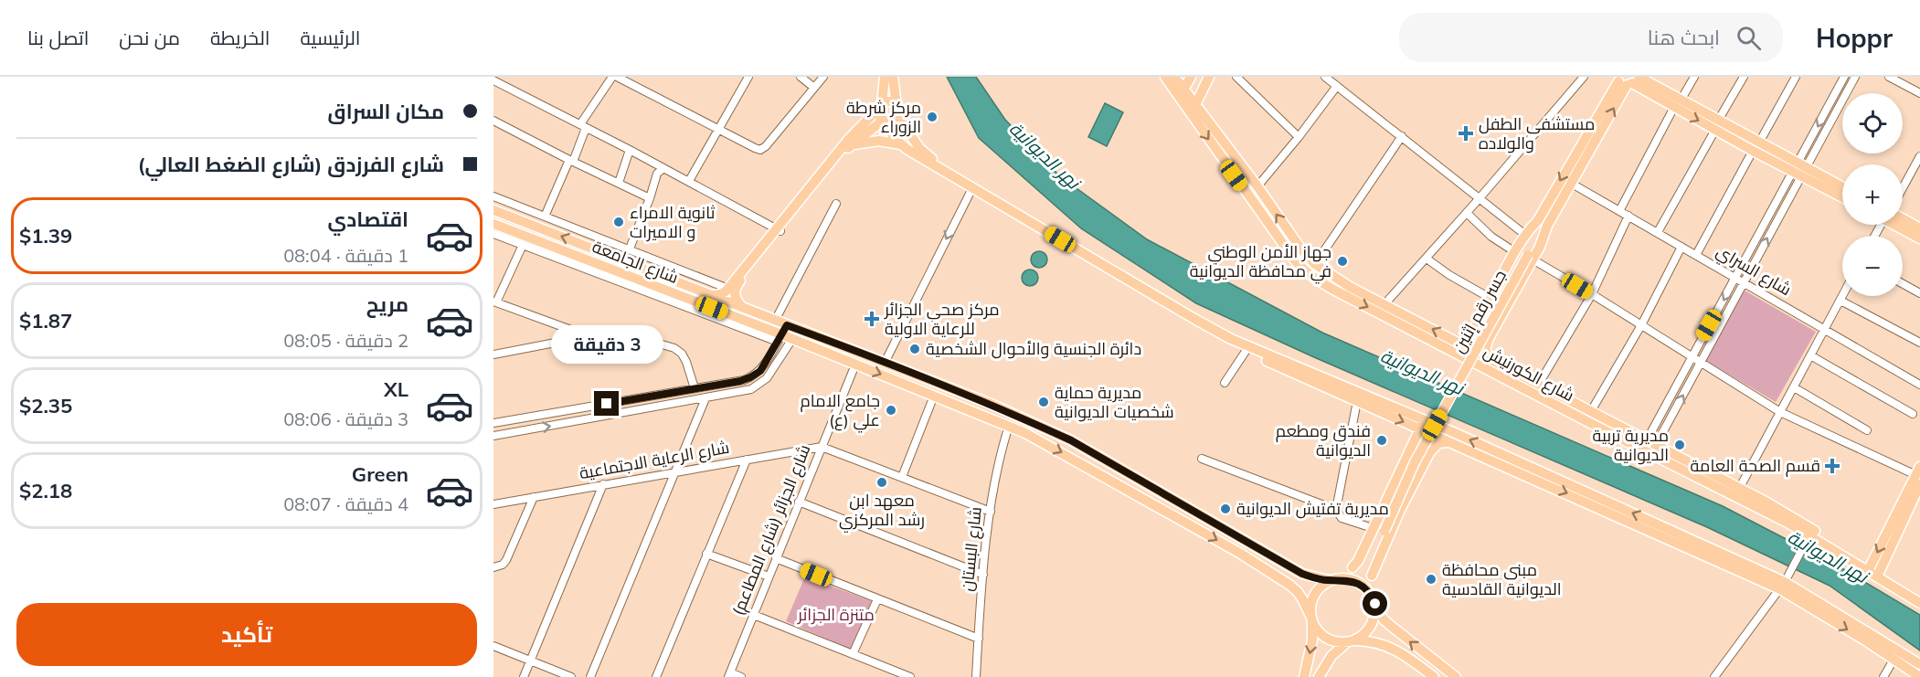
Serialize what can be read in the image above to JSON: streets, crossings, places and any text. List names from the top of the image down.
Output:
{
  "streets": {
    "main road": ["شارع الجامعة", "جسر رقم إثنين", "شارع الكورنيش"],
    "street": [
      "شارع السراي",
      "شارع الرعاية الاجتماعية",
      "شارع الجزائر (شارع المطاعم)",
      "شارع البستان"
    ]
  },
  "crossings": [
    ["شارع الجامعة", "شارع الجزائر (شارع المطاعم)"],
    ["شارع الجامعة", "شارع البستان"],
    ["شارع الرعاية الاجتماعية", "شارع الجزائر (شارع المطاعم)"]
  ],
  "water": ["نهر الديوانية"],
  "parks": ["متنزة الجزائر"],
  "places": {
    "other": [
      "مركز شرطة الزوراء",
      "ثانوية الامراء و الاميرات",
      "جهاز الأمن الوطني في محافظة الديوانية",
      "دائرة الجنسية والأحوال الشخصية",
      "مديرية حماية شخصيات الديوانية",
      "جامع الامام علي (ع)",
      "فندق ومطعم الديوانية",
      "مديرية تربية الديوانية",
      "معهد ابن رشد المركزي",
      "مديرية تفتيش الديوانية",
      "مبنى محافظة الديوانية القادسية"
    ],
    "health": ["مستشفى الطفل والولاده", "مركز صحي الجزائر للرعاية الاولية", "قسم الصحة العامة"]
  },
  "page": {
    "header": "Hoppr",
    "search": "ابحث هنا",
    "nav": [
      "الرئيسية",
      "الخريطة",
      "من نحن",
      "اتصل بنا"
    ],
    "banner": ["مكان السراق", "شارع الفرزدق (شارع الضغط العالي)"],
    "map_buttons": ["+", "−"],
    "list": [
      {
        "name": "اقتصادي",
        "note": "1 دقيقة · 08:04",
        "value": "$1.39"
      },
      {
        "name": "مريح",
        "note": "2 دقيقة · 08:05",
        "value": "$1.87"
      },
      {
        "name": "XL",
        "note": "3 دقيقة · 08:06",
        "value": "$2.35"
      },
      {
        "name": "Green",
        "note": "4 دقيقة · 08:07",
        "value": "$2.18"
      }
    ],
    "bubble": "3 دقيقة",
    "buttons": "تأكيد"
  }
}
